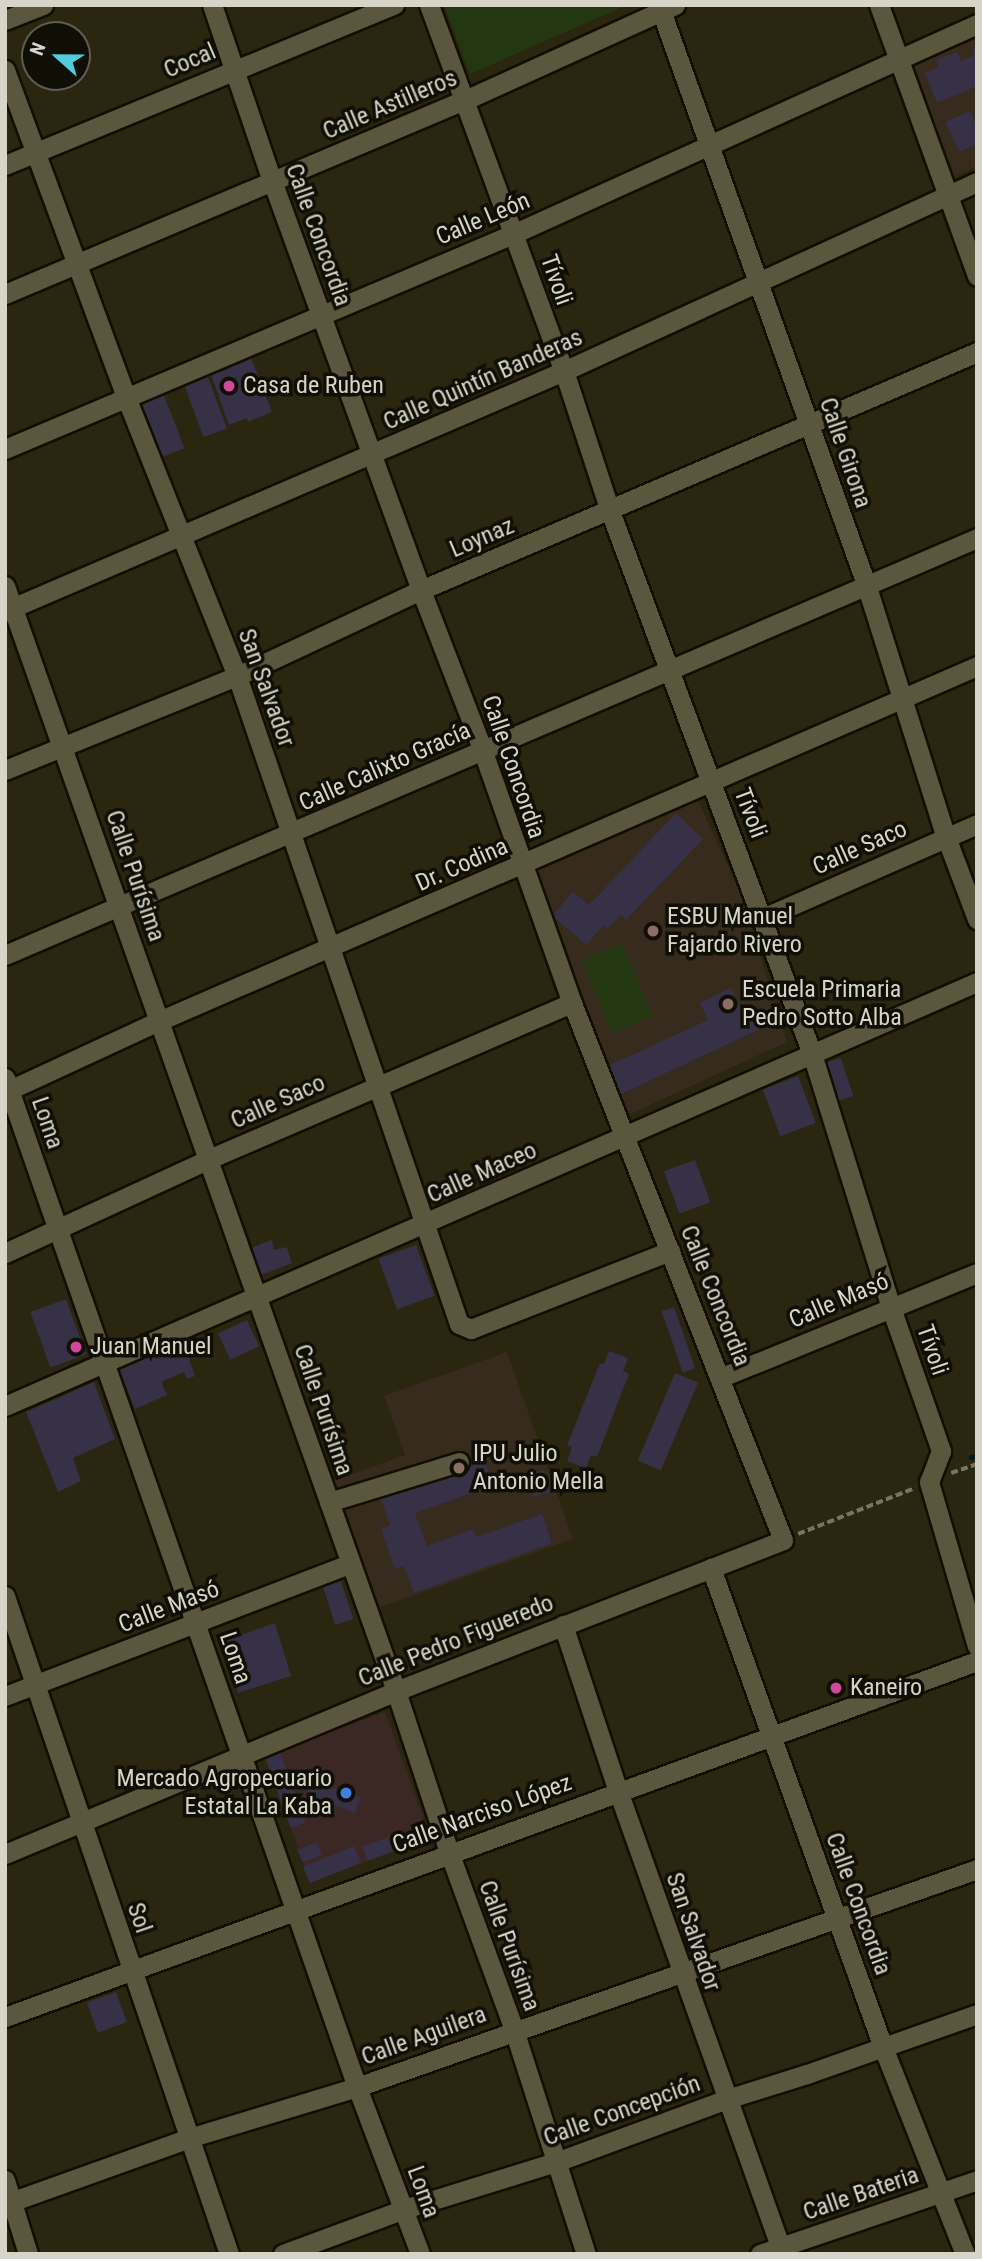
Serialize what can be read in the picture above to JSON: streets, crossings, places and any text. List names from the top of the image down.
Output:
{
  "streets": {
    "street": [
      "Cocal",
      "Calle Astilleros",
      "Calle León",
      "Calle Concordia",
      "Tívoli",
      "Calle Quintín Banderas",
      "Calle Girona",
      "Loynaz",
      "San Salvador",
      "Calle Calixto Gracía",
      "Calle Saco",
      "Dr. Codina",
      "Calle Purísima",
      "Loma",
      "Calle Maceo",
      "Calle Masó",
      "Calle Pedro Figueredo",
      "Calle Narciso López",
      "Sol",
      "Calle Aguilera",
      "Calle Concepción",
      "Calle Bateria"
    ]
  },
  "crossings": [
    ["Cocal", "Calle Concordia"],
    ["Cocal", "San Salvador"],
    ["Calle Astilleros", "Calle Concordia"],
    ["Calle Astilleros", "Tívoli"],
    ["Calle Astilleros", "Calle Girona"],
    ["Calle Astilleros", "San Salvador"],
    ["Calle León", "Calle Concordia"],
    ["Calle León", "Tívoli"],
    ["Calle León", "Calle Girona"],
    ["Calle León", "San Salvador"],
    ["Calle Concordia", "Calle Quintín Banderas"],
    ["Calle Concordia", "Loynaz"],
    ["Calle Concordia", "San Salvador"],
    ["Calle Concordia", "Calle Calixto Gracía"],
    ["Calle Concordia", "Calle Saco"],
    ["Calle Concordia", "Dr. Codina"],
    ["Calle Concordia", "Calle Maceo"],
    ["Calle Concordia", "Calle Masó"],
    ["Calle Concordia", "Calle Pedro Figueredo"],
    ["Calle Concordia", "Calle Narciso López"],
    ["Calle Concordia", "Calle Aguilera"],
    ["Calle Concordia", "Calle Concepción"],
    ["Calle Concordia", "Calle Bateria"],
    ["Tívoli", "Calle Quintín Banderas"],
    ["Tívoli", "Loynaz"],
    ["Tívoli", "Calle Calixto Gracía"],
    ["Tívoli", "Calle Saco"],
    ["Tívoli", "Dr. Codina"],
    ["Tívoli", "Calle Maceo"],
    ["Tívoli", "Calle Masó"],
    ["Calle Quintín Banderas", "Calle Girona"],
    ["Calle Quintín Banderas", "San Salvador"],
    ["Calle Quintín Banderas", "Calle Purísima"],
    ["Calle Girona", "Loynaz"],
    ["Calle Girona", "Calle Calixto Gracía"],
    ["Calle Girona", "Calle Saco"],
    ["Calle Girona", "Dr. Codina"],
    ["Loynaz", "San Salvador"],
    ["Loynaz", "Calle Purísima"],
    ["San Salvador", "Calle Calixto Gracía"],
    ["San Salvador", "Calle Saco"],
    ["San Salvador", "Dr. Codina"],
    ["San Salvador", "Calle Maceo"],
    ["San Salvador", "Calle Pedro Figueredo"],
    ["San Salvador", "Calle Narciso López"],
    ["San Salvador", "Calle Aguilera"],
    ["San Salvador", "Calle Concepción"],
    ["San Salvador", "Calle Bateria"],
    ["Calle Calixto Gracía", "Calle Purísima"],
    ["Calle Saco", "Calle Purísima"],
    ["Calle Saco", "Loma"],
    ["Dr. Codina", "Calle Purísima"],
    ["Dr. Codina", "Loma"],
    ["Calle Purísima", "Calle Maceo"],
    ["Calle Purísima", "Calle Masó"],
    ["Calle Purísima", "Calle Pedro Figueredo"],
    ["Calle Purísima", "Calle Narciso López"],
    ["Calle Purísima", "Calle Aguilera"],
    ["Calle Purísima", "Calle Concepción"],
    ["Loma", "Calle Maceo"],
    ["Loma", "Calle Masó"],
    ["Loma", "Calle Pedro Figueredo"],
    ["Loma", "Calle Narciso López"],
    ["Loma", "Calle Aguilera"],
    ["Loma", "Calle Concepción"],
    ["Calle Masó", "Sol"],
    ["Calle Pedro Figueredo", "Sol"],
    ["Calle Narciso López", "Sol"],
    ["Sol", "Calle Aguilera"]
  ],
  "places": [
    "Casa de Ruben",
    "ESBU Manuel Fajardo Rivero",
    "Escuela Primaria Pedro Sotto Alba",
    "Juan Manuel",
    "IPU Julio Antonio Mella",
    "Kaneiro",
    "Mercado Agropecuario Estatal La Kaba"
  ],
  "north": "left"
}
